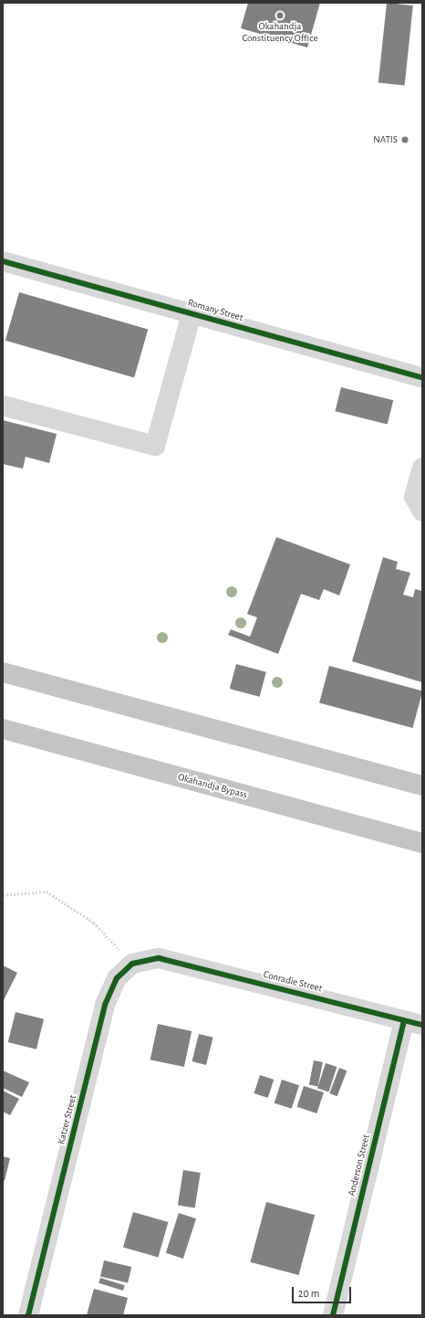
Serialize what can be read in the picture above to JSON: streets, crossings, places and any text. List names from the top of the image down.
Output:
{
  "streets": {
    "highway": ["Okahandja Bypass"],
    "street": [
      "Romany Street",
      "Conradie Street",
      "Katzer Street",
      "Anderson Street"
    ]
  },
  "crossings": [
    ["Conradie Street", "Katzer Street"],
    ["Conradie Street", "Anderson Street"]
  ],
  "places": ["Okahandja Constituency Office", "NATIS"],
  "scale_bar": "20 m"
}
